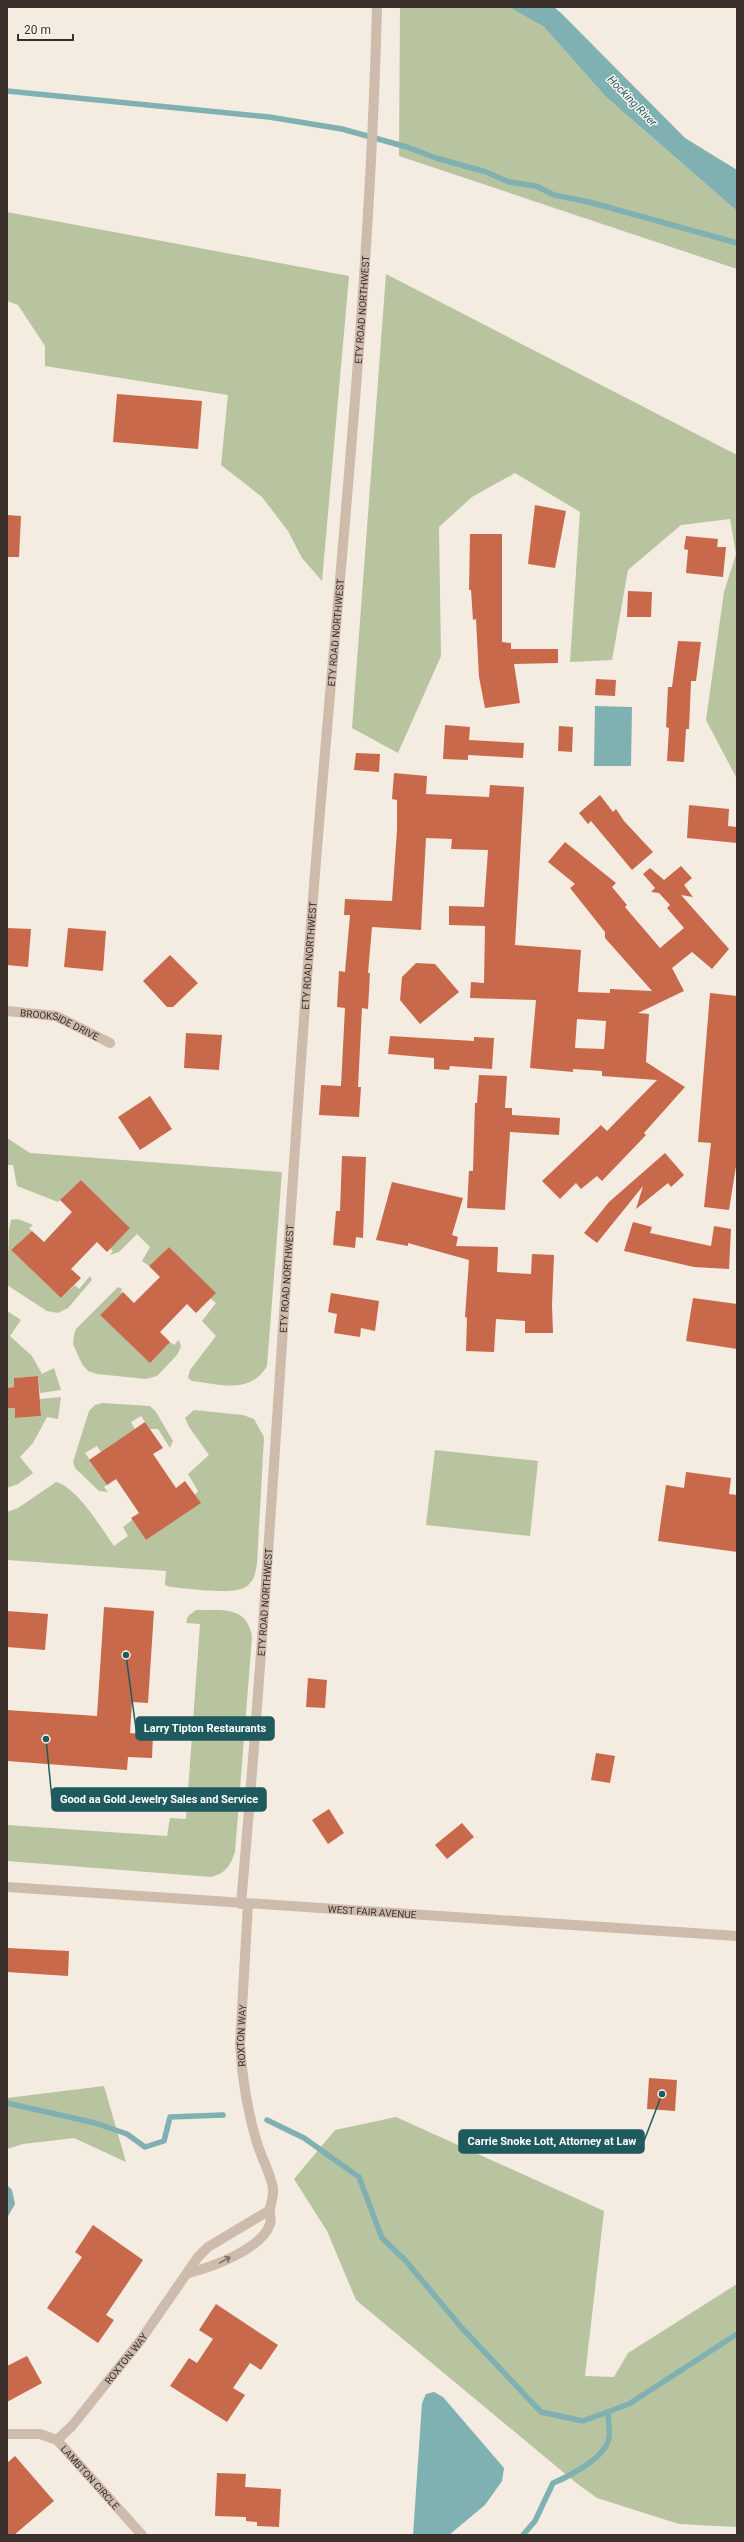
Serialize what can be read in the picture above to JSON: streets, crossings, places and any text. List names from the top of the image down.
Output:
{
  "streets": {
    "street": [
      "ETY ROAD NORTHWEST",
      "BROOKSIDE DRIVE",
      "WEST FAIR AVENUE",
      "ROXTON WAY",
      "LAMBTON CIRCLE"
    ]
  },
  "crossings": [
    ["ETY ROAD NORTHWEST", "WEST FAIR AVENUE"],
    ["ETY ROAD NORTHWEST", "ROXTON WAY"],
    ["WEST FAIR AVENUE", "ROXTON WAY"],
    ["ROXTON WAY", "LAMBTON CIRCLE"]
  ],
  "water": ["Hocking River"],
  "places": ["Larry Tipton Restaurants", "Good aa Gold Jewelry Sales and Service", "Carrie Snoke Lott, Attorney at Law"],
  "scale_bar": "20 m"
}
